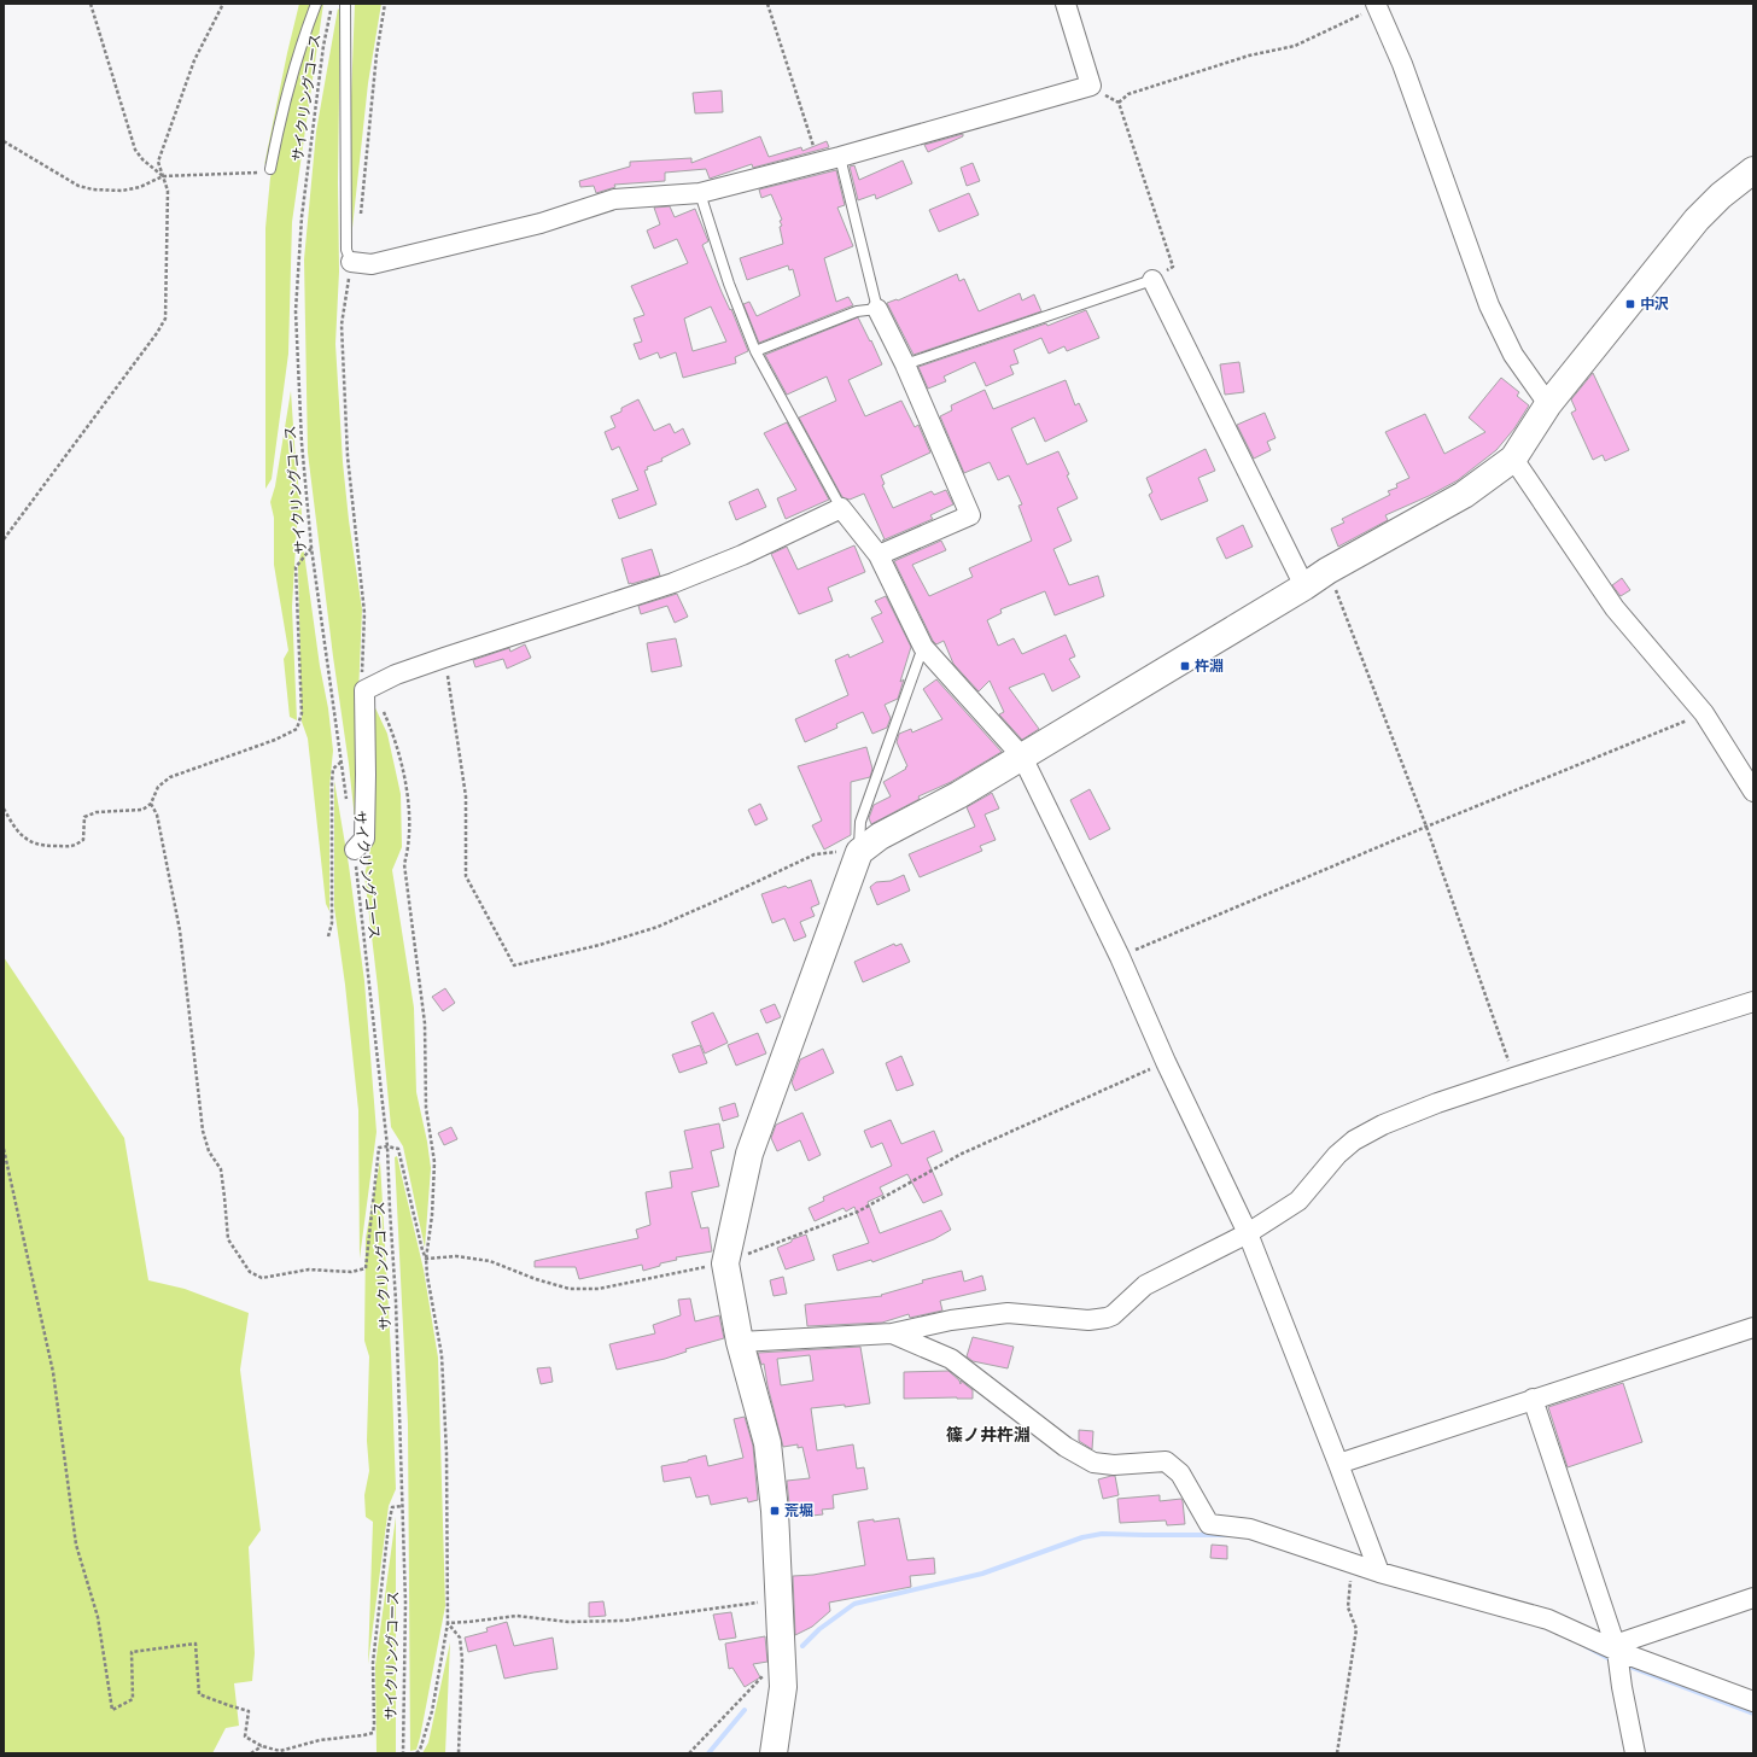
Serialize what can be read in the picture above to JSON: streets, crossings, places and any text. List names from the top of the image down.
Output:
{
  "streets": {
    "path": ["サイクリングコース"]
  },
  "districts": ["篠ノ井杵淵"],
  "places": {
    "transit": ["中沢", "杵淵", "荒堀"]
  }
}
